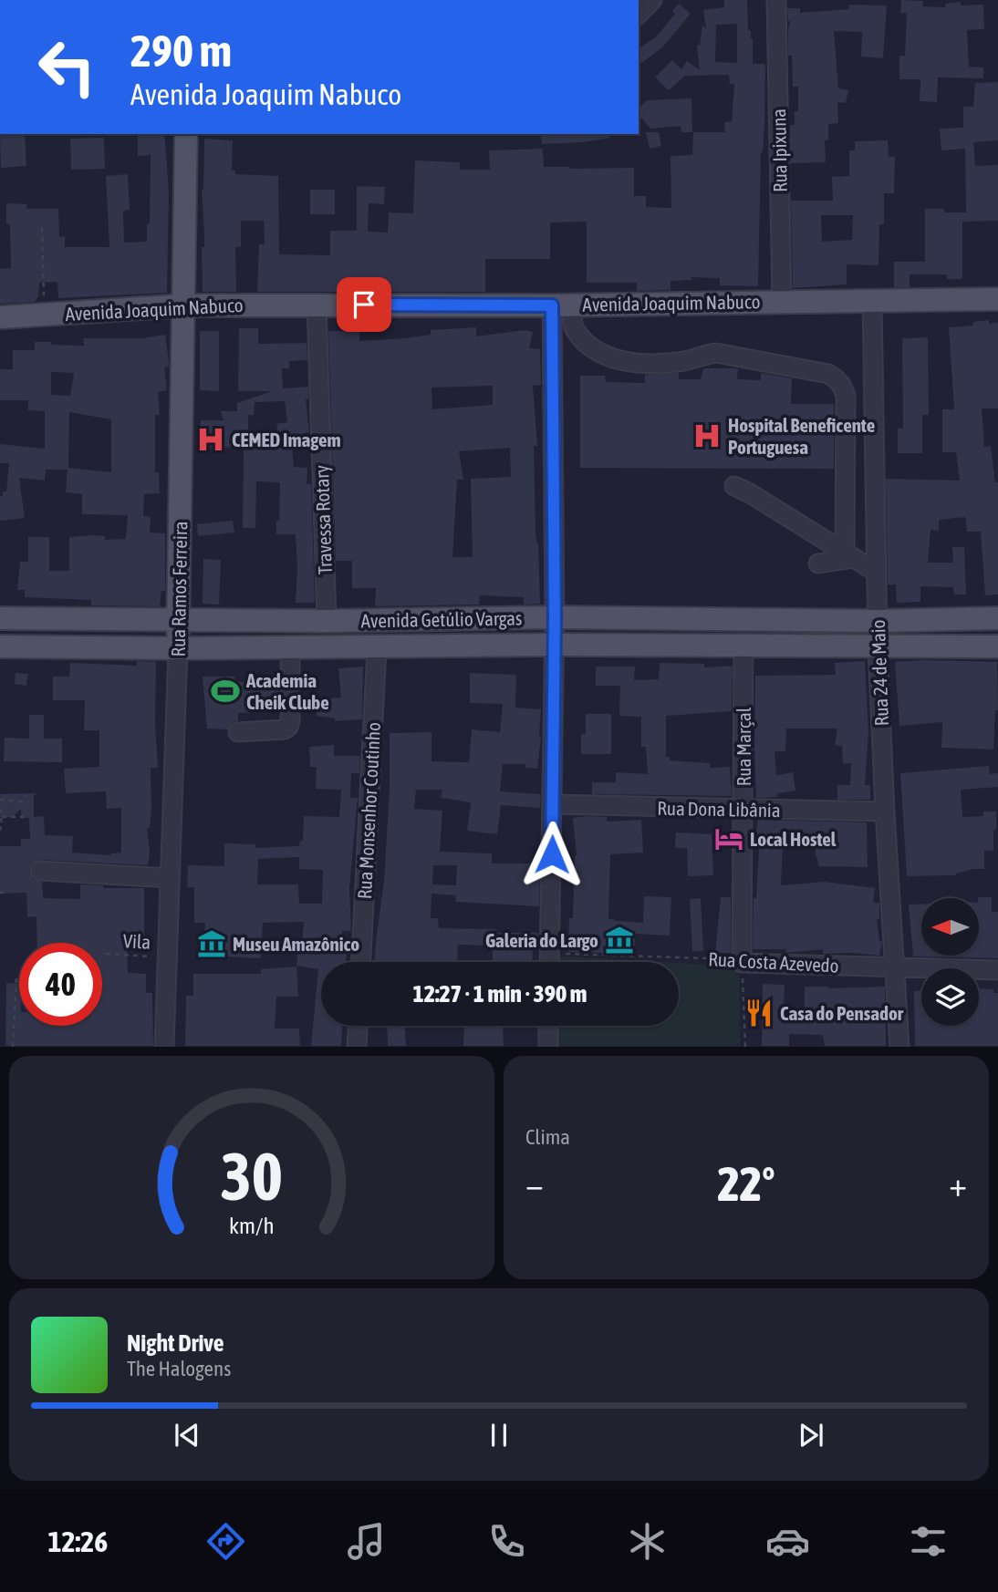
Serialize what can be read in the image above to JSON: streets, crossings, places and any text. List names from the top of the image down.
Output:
{
  "streets": {
    "main road": ["Avenida Joaquim Nabuco", "Rua Ramos Ferreira", "Avenida Getúlio Vargas"],
    "street": [
      "Rua Ipixuna",
      "Travessa Rotary",
      "Rua 24 de Maio",
      "Rua Marçal",
      "Rua Dona Libânia",
      "Rua Monsenhor Coutinho",
      "Rua Costa Azevedo"
    ],
    "path": ["Vila"]
  },
  "crossings": [
    ["Rua Ipixuna", "Avenida Joaquim Nabuco"],
    ["Avenida Joaquim Nabuco", "Travessa Rotary"],
    ["Avenida Joaquim Nabuco", "Rua Ramos Ferreira"],
    ["Avenida Joaquim Nabuco", "Rua 24 de Maio"],
    ["Travessa Rotary", "Avenida Getúlio Vargas"],
    ["Rua Ramos Ferreira", "Avenida Getúlio Vargas"],
    ["Rua Ramos Ferreira", "Vila"],
    ["Avenida Getúlio Vargas", "Rua 24 de Maio"],
    ["Avenida Getúlio Vargas", "Rua Marçal"],
    ["Avenida Getúlio Vargas", "Rua Monsenhor Coutinho"],
    ["Rua 24 de Maio", "Rua Dona Libânia"],
    ["Rua 24 de Maio", "Rua Costa Azevedo"],
    ["Rua Marçal", "Rua Dona Libânia"],
    ["Rua Marçal", "Rua Costa Azevedo"]
  ],
  "places": {
    "hospital": ["Hospital Beneficente Portuguesa", "CEMED Imagem"],
    "sports": ["Academia Cheik Clube"],
    "hotel": ["Local Hostel"],
    "museum": ["Galeria do Largo", "Museu Amazônico"],
    "restaurant": ["Casa do Pensador"]
  },
  "north": "left",
  "page": {
    "turn": ["290 m", "Avenida Joaquim Nabuco"],
    "limit": "40",
    "trip": "12:27 · 1 min · 390 m",
    "tile": "Clima",
    "heat": ["−", "22°", "+"],
    "song": ["Night Drive", "The Halogens"],
    "tabs": "12:26",
    "gauge": ["30", "km/h"]
  }
}
